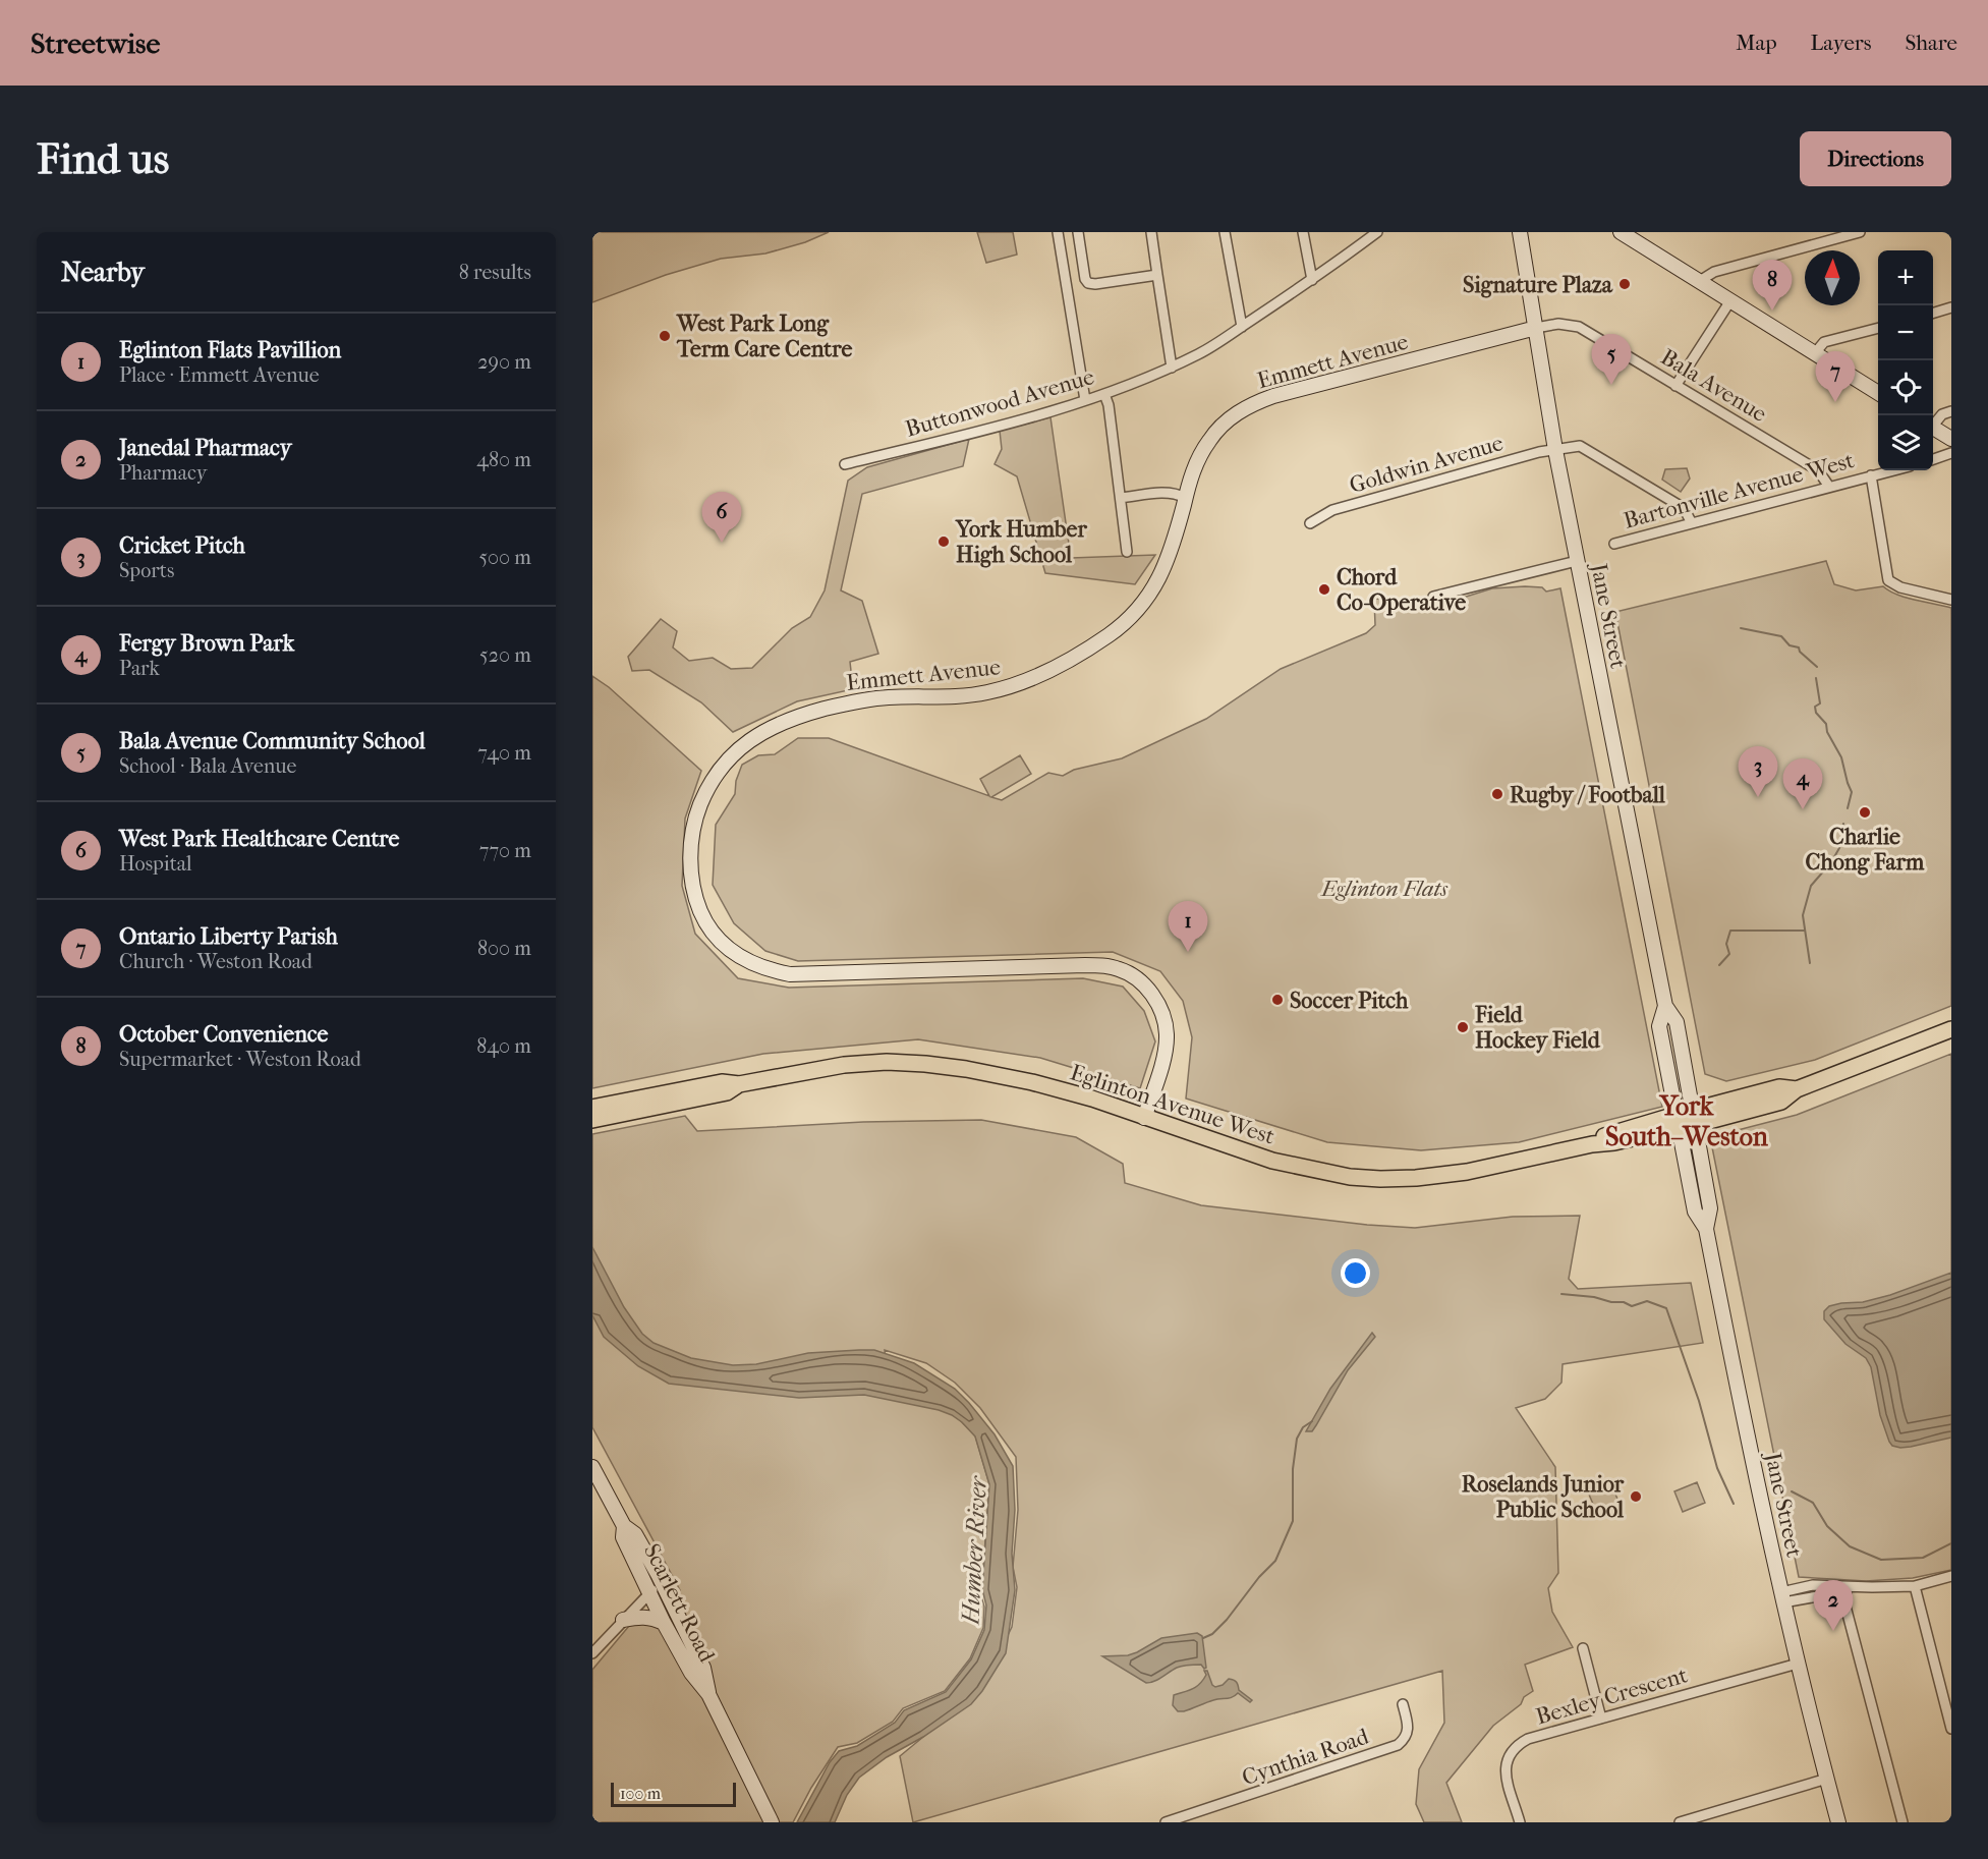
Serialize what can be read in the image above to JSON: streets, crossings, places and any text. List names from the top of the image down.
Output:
{
  "streets": {
    "main road": [
      "Emmett Avenue",
      "Jane Street",
      "Eglinton Avenue West",
      "Scarlett Road"
    ],
    "street": [
      "Bala Avenue",
      "Buttonwood Avenue",
      "Goldwin Avenue",
      "Bartonville Avenue West",
      "Bexley Crescent",
      "Cynthia Road"
    ]
  },
  "crossings": [
    ["Emmett Avenue", "Bala Avenue"],
    ["Emmett Avenue", "Jane Street"],
    ["Emmett Avenue", "Eglinton Avenue West"],
    ["Bala Avenue", "Bartonville Avenue West"],
    ["Bala Avenue", "Jane Street"],
    ["Goldwin Avenue", "Bartonville Avenue West"],
    ["Goldwin Avenue", "Jane Street"],
    ["Jane Street", "Eglinton Avenue West"],
    ["Jane Street", "Bexley Crescent"]
  ],
  "districts": ["York South–Weston"],
  "water": ["Humber River"],
  "parks": ["Eglinton Flats"],
  "places": [
    "Signature Plaza",
    "West Park Long Term Care Centre",
    "York Humber High School",
    "Chord Co-Operative",
    "Rugby / Football",
    "Charlie Chong Farm",
    "Soccer Pitch",
    "Field Hockey Field",
    "Roselands Junior Public School"
  ],
  "scale_bar": "100 m",
  "north": "top",
  "page": {
    "header": "Streetwise",
    "nav": ["Map", "Layers", "Share"],
    "buttons": "Directions",
    "title": "Find us",
    "heading": ["Nearby", "8 results"],
    "map_buttons": ["+", "−"],
    "pins": [
      "8",
      "5",
      "7",
      "6",
      "3",
      "4",
      "1",
      "2"
    ],
    "list": [
      {
        "mark": "1",
        "name": "Eglinton Flats Pavillion",
        "note": "Place · Emmett Avenue",
        "value": "290 m"
      },
      {
        "mark": "2",
        "name": "Janedal Pharmacy",
        "note": "Pharmacy",
        "value": "480 m"
      },
      {
        "mark": "3",
        "name": "Cricket Pitch",
        "note": "Sports",
        "value": "500 m"
      },
      {
        "mark": "4",
        "name": "Fergy Brown Park",
        "note": "Park",
        "value": "520 m"
      },
      {
        "mark": "5",
        "name": "Bala Avenue Community School",
        "note": "School · Bala Avenue",
        "value": "740 m"
      },
      {
        "mark": "6",
        "name": "West Park Healthcare Centre",
        "note": "Hospital",
        "value": "770 m"
      },
      {
        "mark": "7",
        "name": "Ontario Liberty Parish",
        "note": "Church · Weston Road",
        "value": "800 m"
      },
      {
        "mark": "8",
        "name": "October Convenience",
        "note": "Supermarket · Weston Road",
        "value": "840 m"
      }
    ],
    "scale": "100 m"
  }
}
